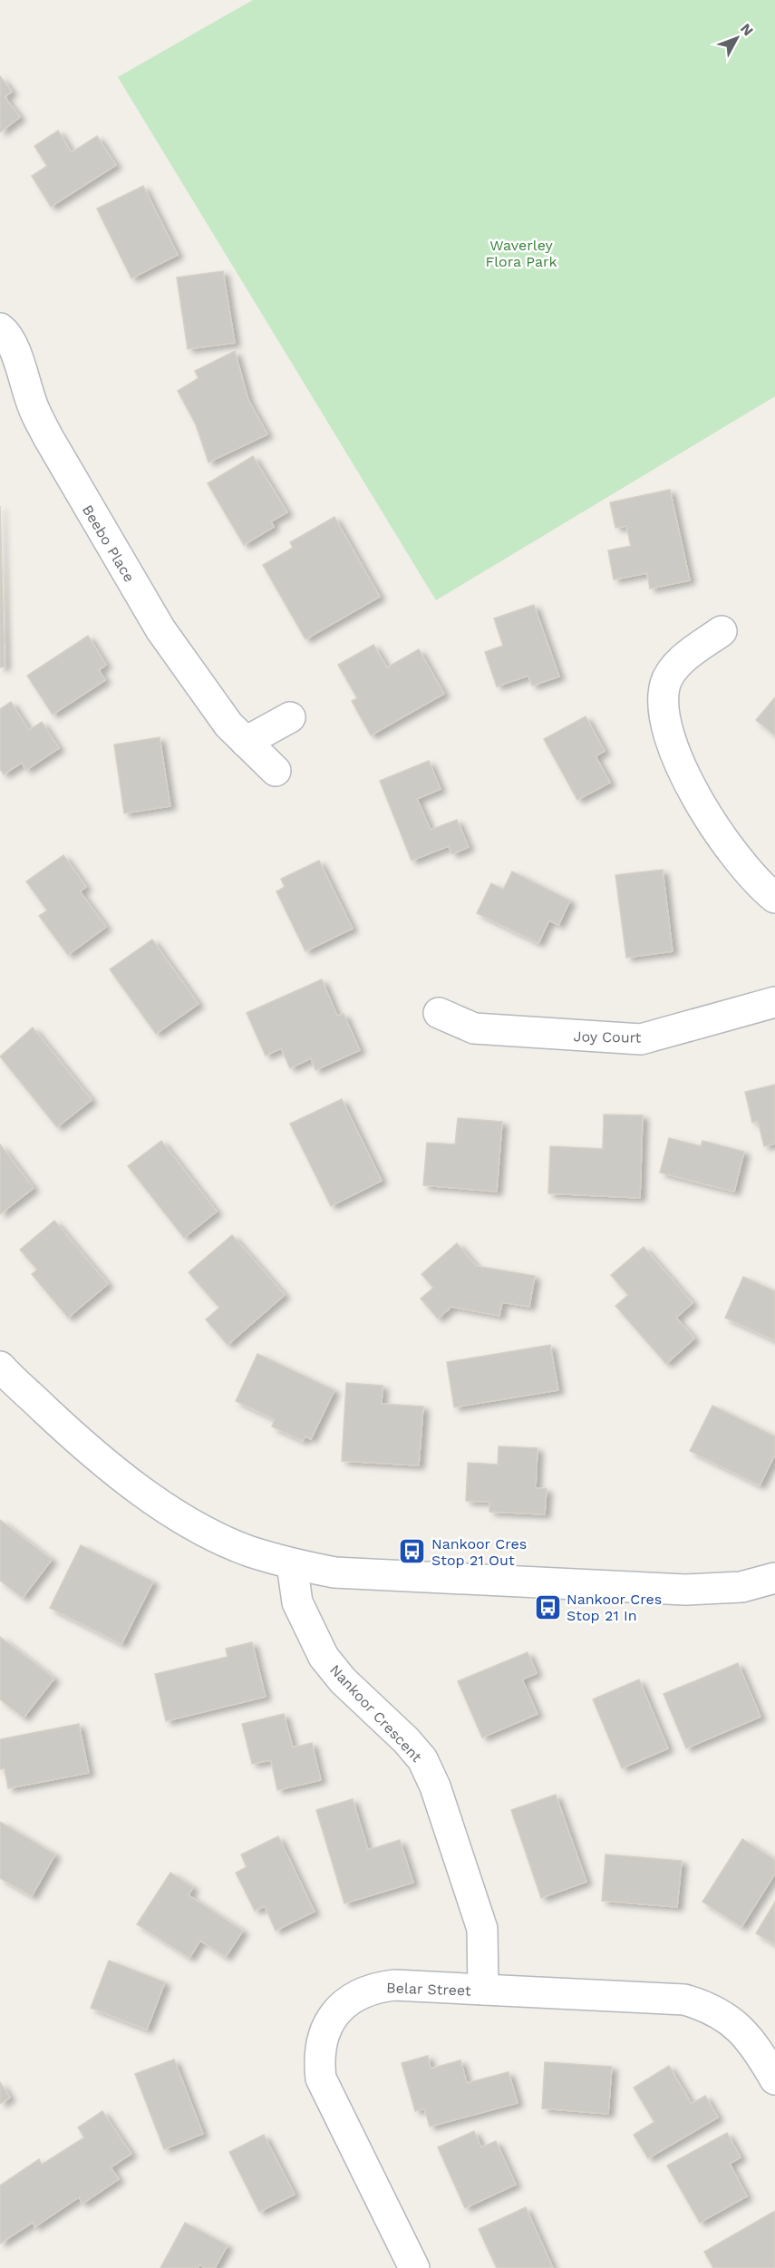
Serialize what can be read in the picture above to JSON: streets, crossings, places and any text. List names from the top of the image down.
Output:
{
  "streets": {
    "street": [
      "Beebo Place",
      "Joy Court",
      "Nankoor Crescent",
      "Belar Street"
    ]
  },
  "crossings": [
    ["Nankoor Crescent", "Belar Street"]
  ],
  "parks": ["Waverley Flora Park"],
  "places": {
    "bus stop": ["Nankoor Cres Stop 21 Out", "Nankoor Cres Stop 21 In"]
  },
  "north": "top right"
}
